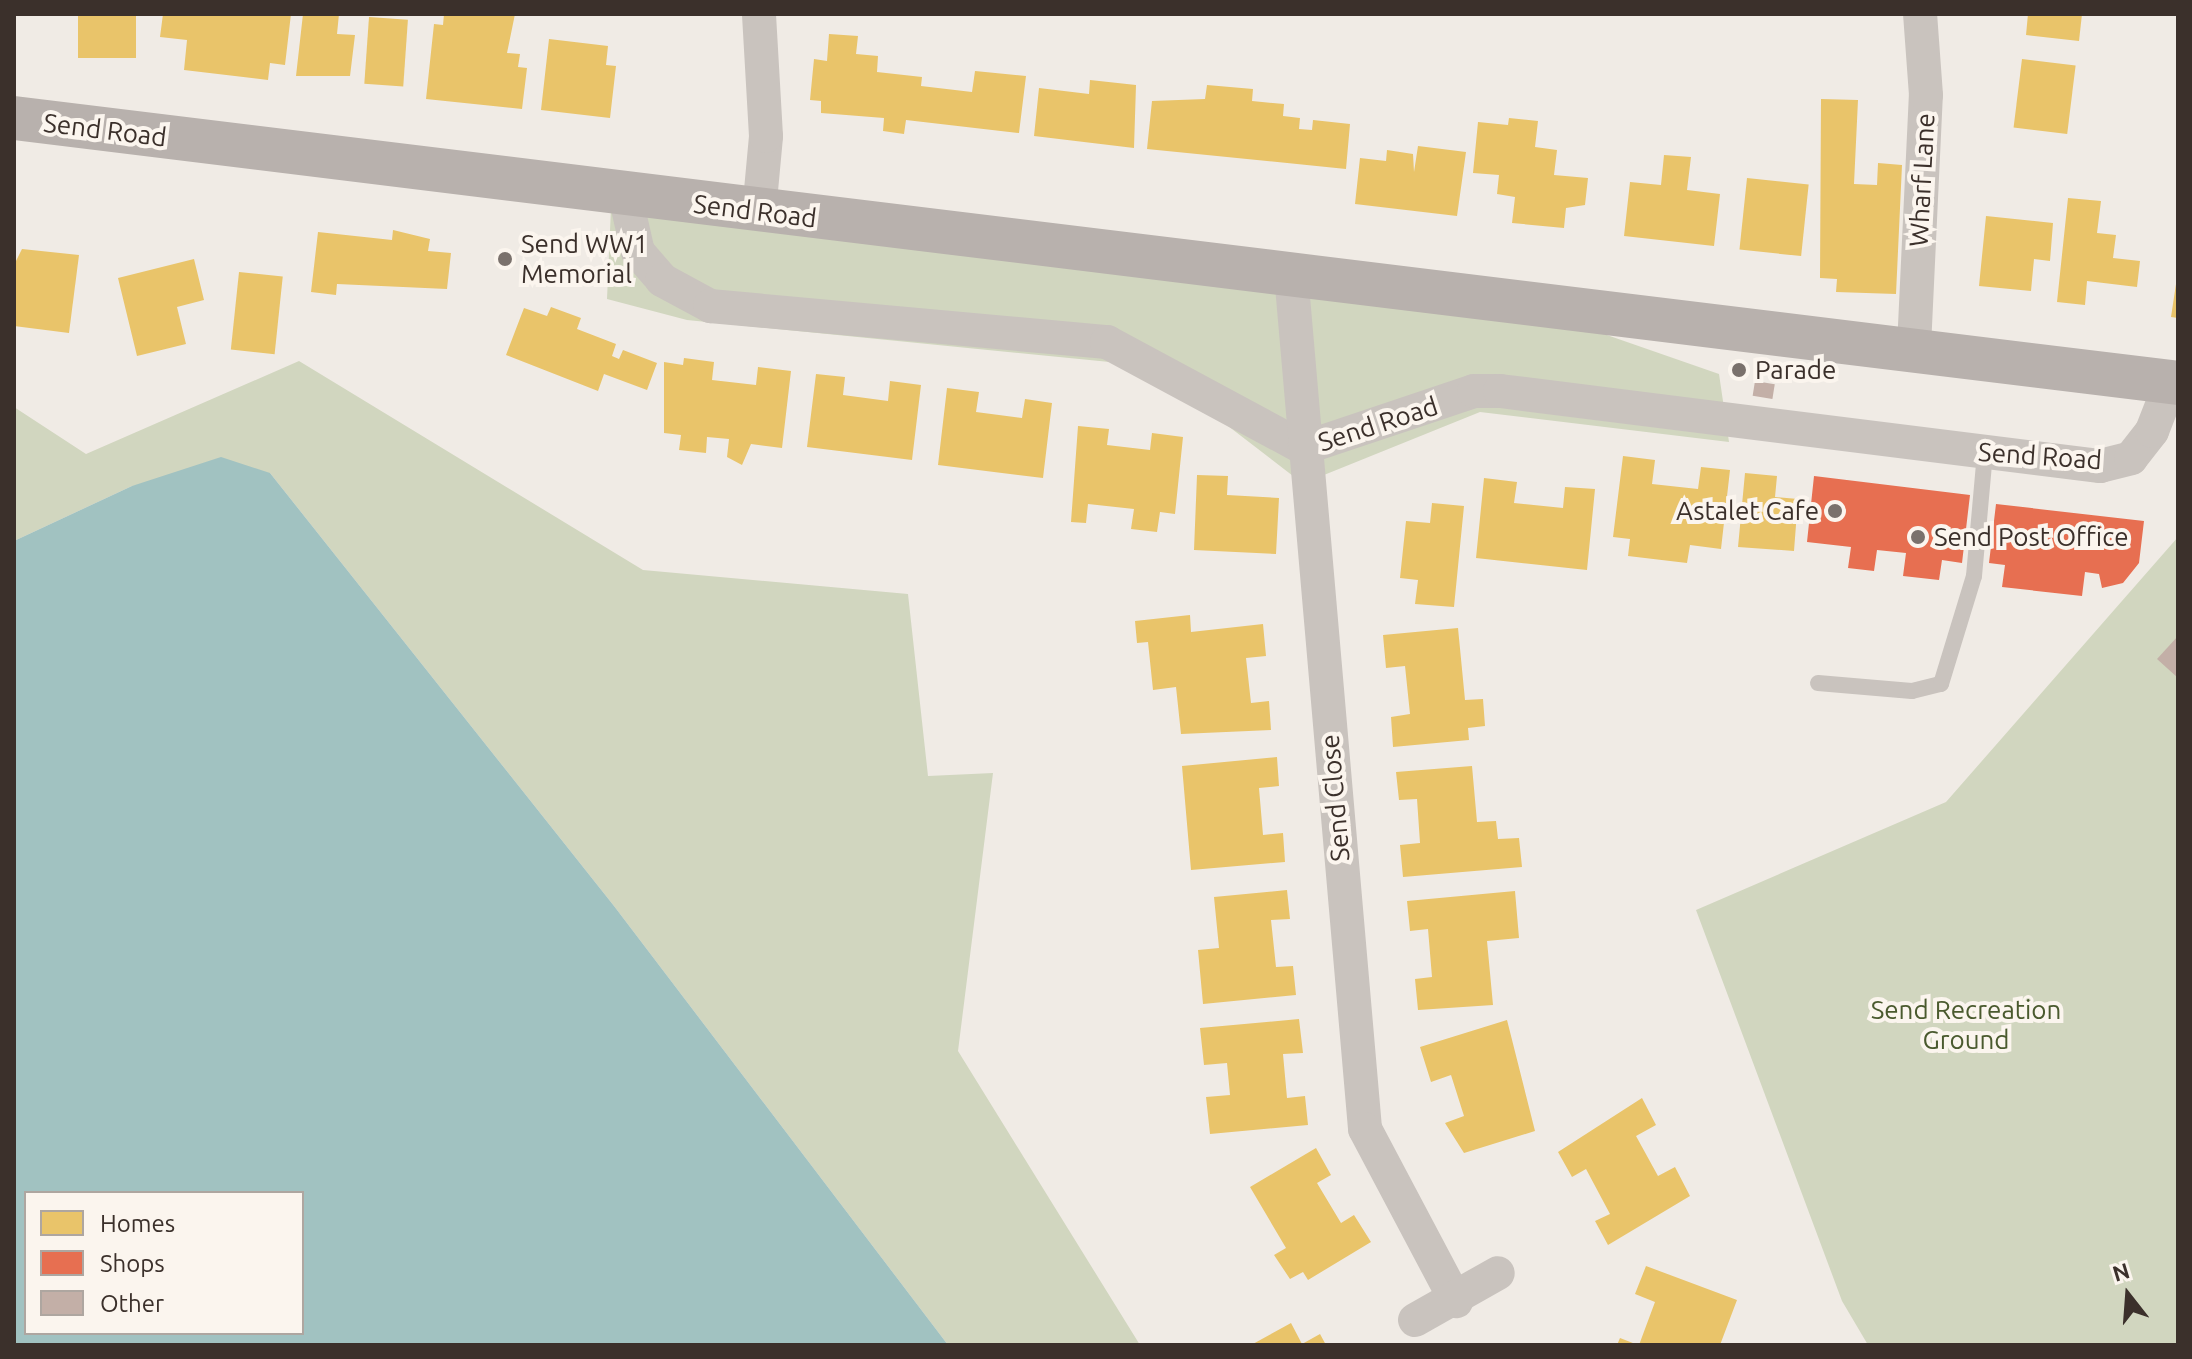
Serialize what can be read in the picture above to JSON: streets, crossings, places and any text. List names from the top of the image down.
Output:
{
  "streets": {
    "main road": ["Send Road"],
    "street": ["Wharf Lane", "Send Close"]
  },
  "crossings": [
    ["Send Road", "Wharf Lane"],
    ["Send Road", "Send Close"]
  ],
  "parks": ["Send Recreation Ground"],
  "places": [
    "Send WW1 Memorial",
    "Parade",
    "Astalet Cafe",
    "Send Post Office"
  ],
  "legend": ["Homes", "Shops", "Other"],
  "north": "top"
}
